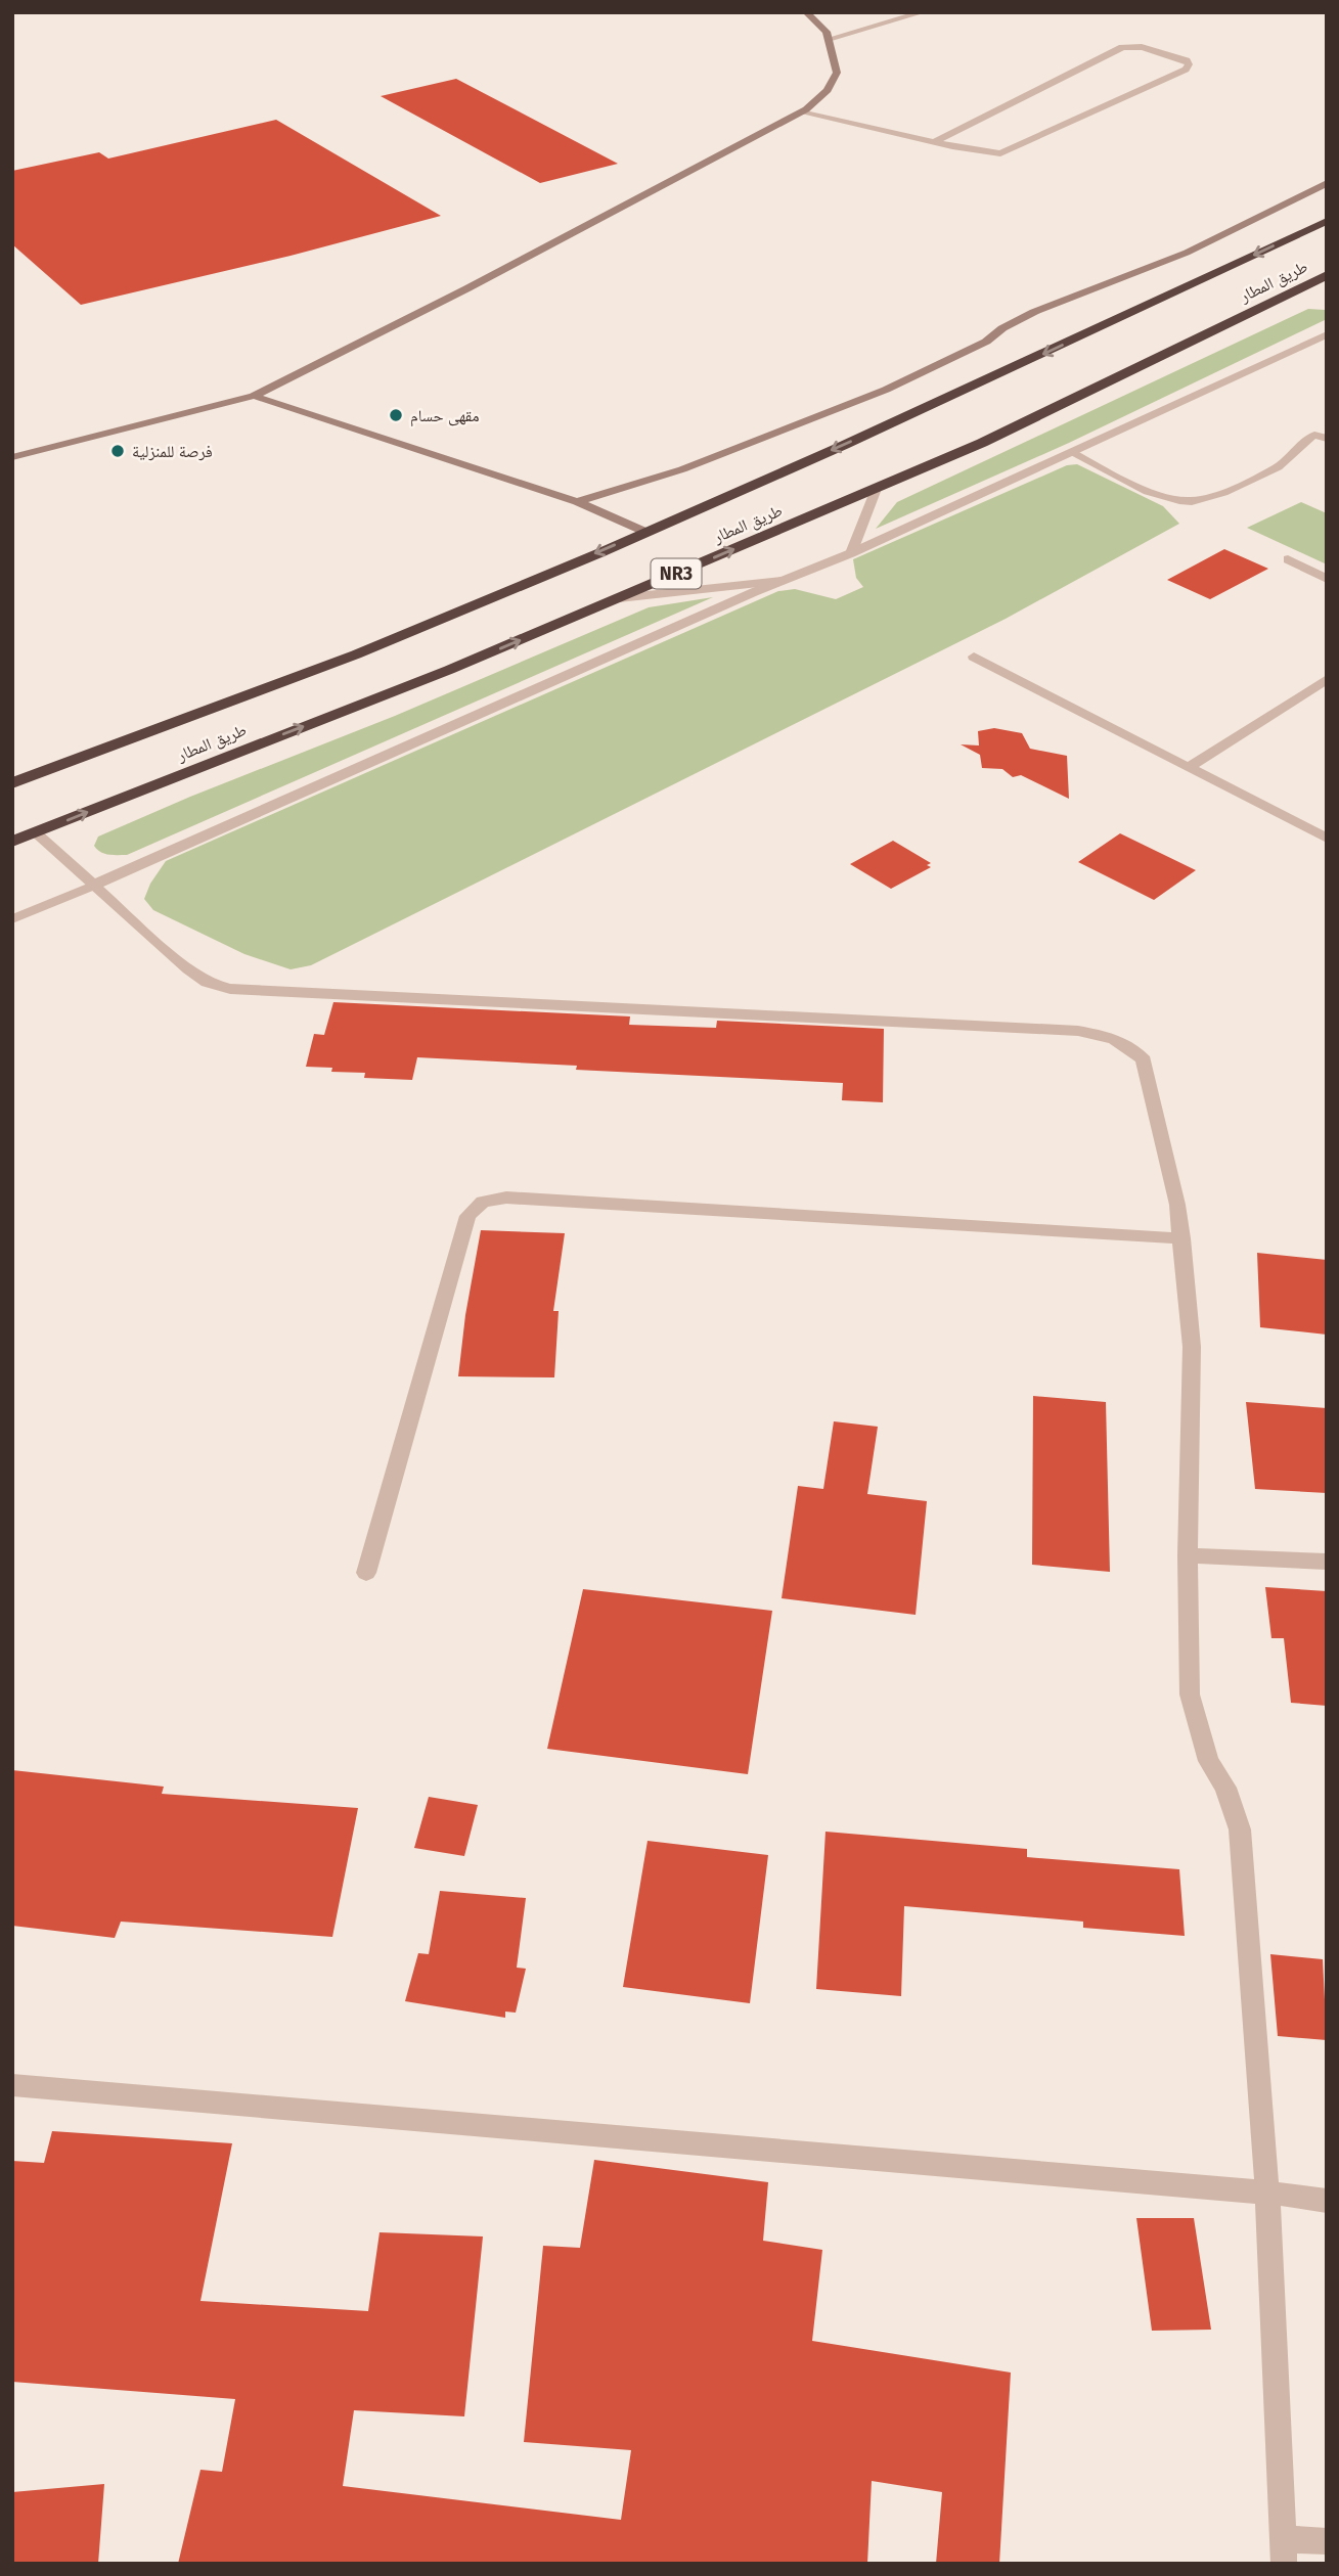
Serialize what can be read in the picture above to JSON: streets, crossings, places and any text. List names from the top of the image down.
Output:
{
  "streets": {
    "highway": ["طريق المطار", "NR3"]
  },
  "places": ["مقهى حسام", "فرصة للمنزلية"]
}
